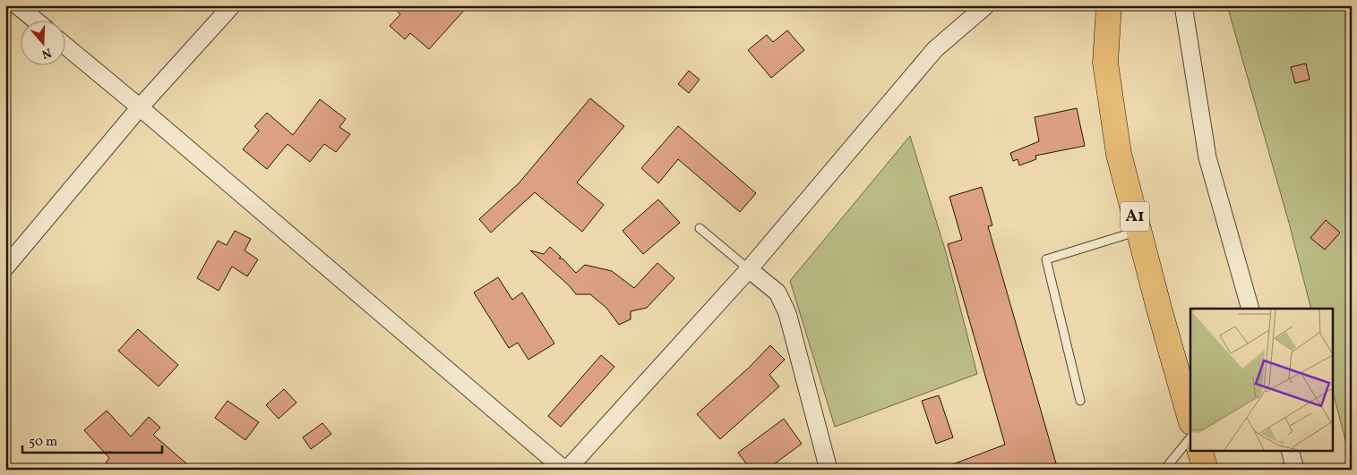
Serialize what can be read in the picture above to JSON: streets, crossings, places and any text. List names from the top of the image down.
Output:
{
  "streets": {
    "highway": ["A1"]
  },
  "scale_bar": "50 m",
  "north": "bottom"
}
